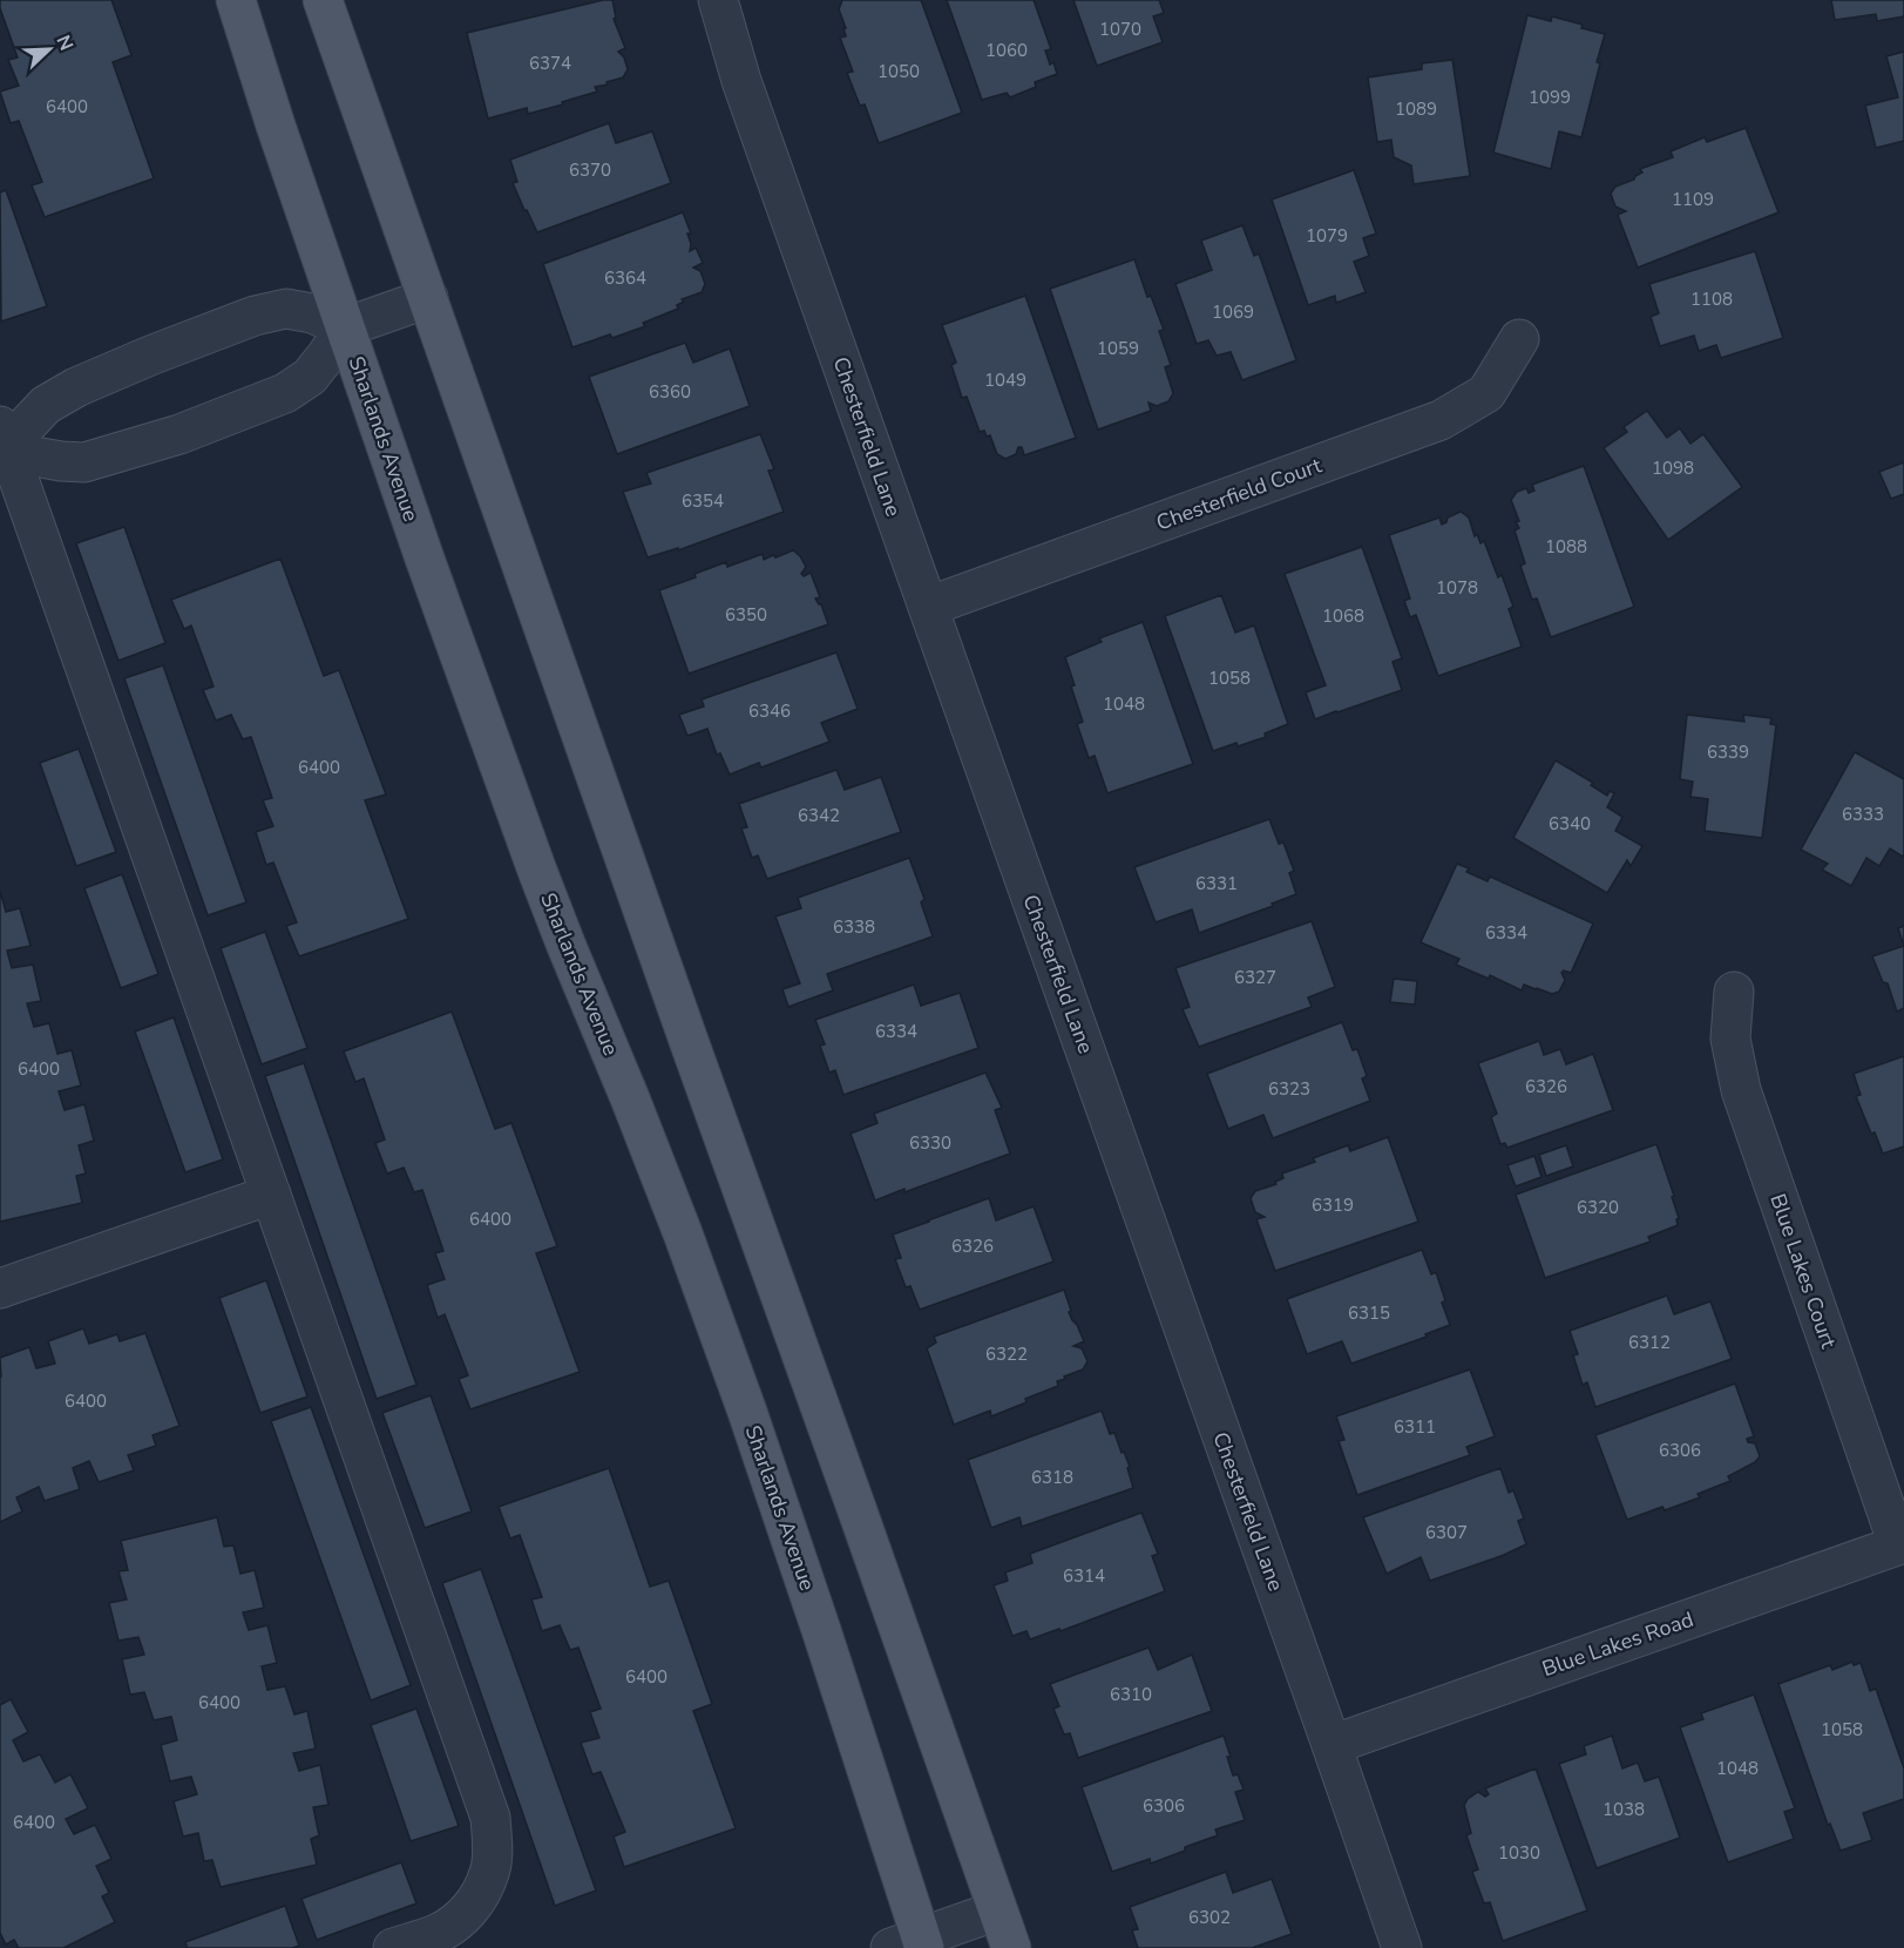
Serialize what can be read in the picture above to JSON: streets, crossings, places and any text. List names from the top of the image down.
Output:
{
  "streets": {
    "main road": ["Sharlands Avenue"],
    "street": [
      "Chesterfield Lane",
      "Chesterfield Court",
      "Blue Lakes Court",
      "Blue Lakes Road"
    ]
  },
  "crossings": [
    ["Chesterfield Lane", "Chesterfield Court"],
    ["Chesterfield Lane", "Blue Lakes Road"],
    ["Blue Lakes Court", "Blue Lakes Road"]
  ],
  "house_numbers": [
    "1070",
    "1060",
    "6374",
    "1050",
    "1099",
    "6400",
    "1089",
    "6370",
    "1109",
    "1079",
    "6364",
    "1108",
    "1069",
    "1059",
    "1049",
    "6360",
    "1098",
    "6354",
    "1088",
    "1078",
    "6350",
    "1068",
    "1058",
    "1048",
    "6346",
    "6339",
    "6400",
    "6333",
    "6342",
    "6340",
    "6331",
    "6338",
    "6334",
    "6327",
    "6334",
    "6400",
    "6326",
    "6323",
    "6330",
    "6319",
    "6320",
    "6400",
    "6326",
    "6315",
    "6312",
    "6322",
    "6400",
    "6311",
    "6306",
    "6318",
    "6307",
    "6314",
    "6400",
    "6310",
    "6400",
    "1058",
    "1048",
    "6306",
    "1038",
    "6400",
    "1030",
    "6302"
  ],
  "north": "top right"
}
